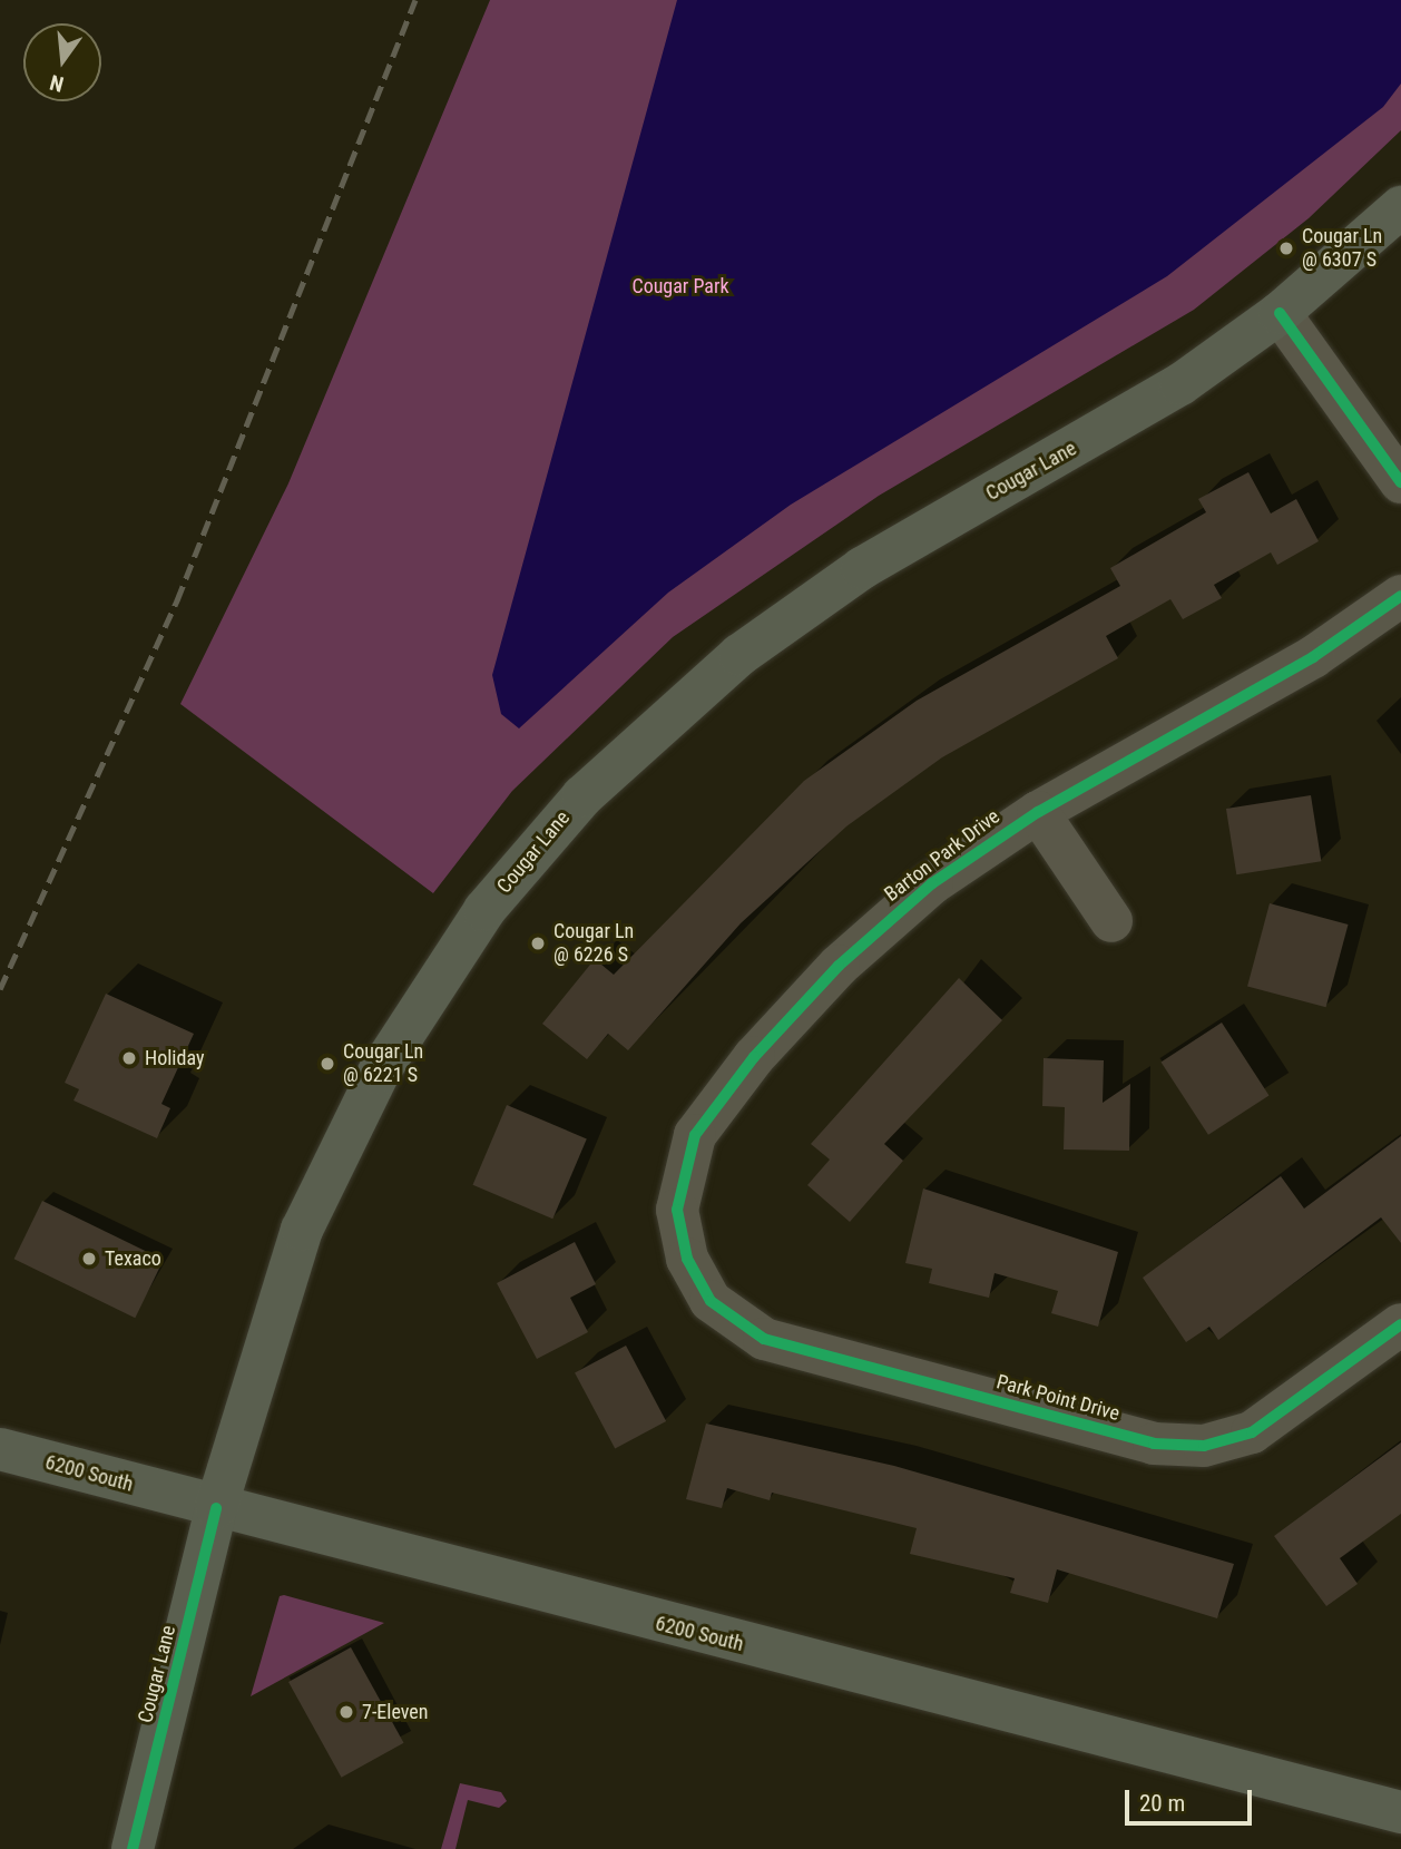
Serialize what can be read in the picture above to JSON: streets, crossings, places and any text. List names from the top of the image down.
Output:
{
  "streets": {
    "main road": ["Cougar Lane", "6200 South"],
    "street": ["Barton Park Drive", "Park Point Drive"]
  },
  "crossings": [
    ["Cougar Lane", "6200 South"],
    ["Barton Park Drive", "Park Point Drive"]
  ],
  "parks": ["Cougar Park"],
  "places": [
    "Cougar Ln @ 6307 S",
    "Cougar Ln @ 6226 S",
    "Holiday",
    "Cougar Ln @ 6221 S",
    "Texaco",
    "7-Eleven"
  ],
  "scale_bar": "20 m",
  "north": "bottom"
}
